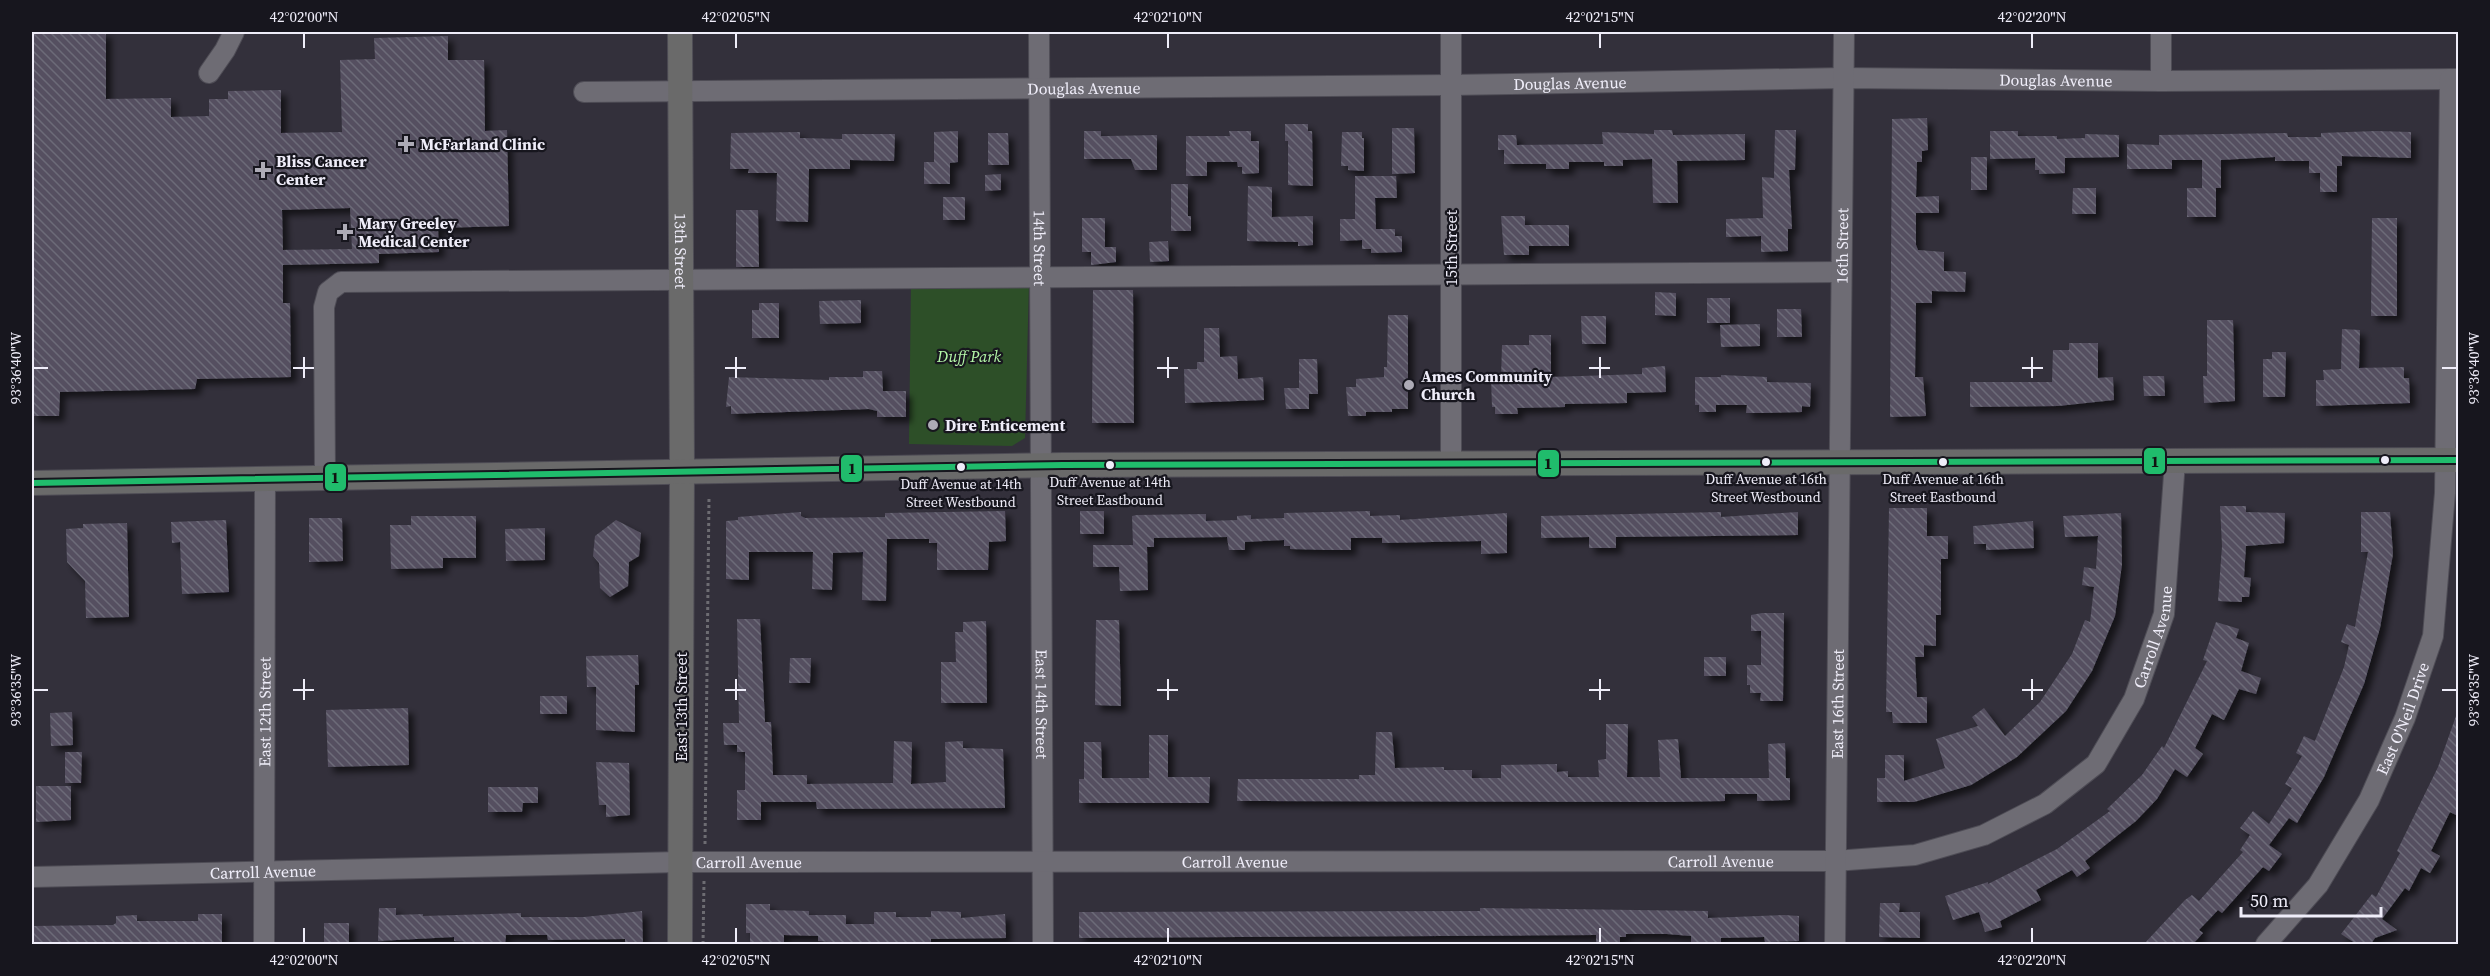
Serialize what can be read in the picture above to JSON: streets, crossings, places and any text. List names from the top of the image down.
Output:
{
  "streets": {
    "main road": ["13th Street", "East 13th Street"],
    "street": [
      "Douglas Avenue",
      "16th Street",
      "14th Street",
      "15th Street",
      "Carroll Avenue",
      "East 16th Street",
      "East 14th Street",
      "East 12th Street",
      "East O'Neil Drive"
    ]
  },
  "crossings": [
    ["Douglas Avenue", "16th Street"],
    ["Douglas Avenue", "14th Street"],
    ["Douglas Avenue", "15th Street"],
    ["Douglas Avenue", "13th Street"],
    ["Douglas Avenue", "East O'Neil Drive"],
    ["16th Street", "East 16th Street"],
    ["14th Street", "East 14th Street"],
    ["13th Street", "East 13th Street"],
    ["Carroll Avenue", "East 16th Street"],
    ["Carroll Avenue", "East 14th Street"],
    ["Carroll Avenue", "East 13th Street"],
    ["Carroll Avenue", "East 12th Street"]
  ],
  "parks": ["Duff Park"],
  "places": {
    "health": ["McFarland Clinic", "Bliss Cancer Center", "Mary Greeley Medical Center"],
    "other": [
      "Ames Community Church",
      "Dire Enticement",
      "Duff Avenue at 16th Street Westbound",
      "Duff Avenue at 16th Street Eastbound",
      "Duff Avenue at 14th Street Eastbound",
      "Duff Avenue at 14th Street Westbound"
    ]
  },
  "lines": ["transit line 1"],
  "scale_bar": "50 m",
  "coordinates": [
    "42°02'00\"N",
    "42°02'05\"N",
    "42°02'10\"N",
    "42°02'15\"N",
    "42°02'20\"N",
    "93°36'40\"W",
    "93°36'35\"W"
  ]
}
